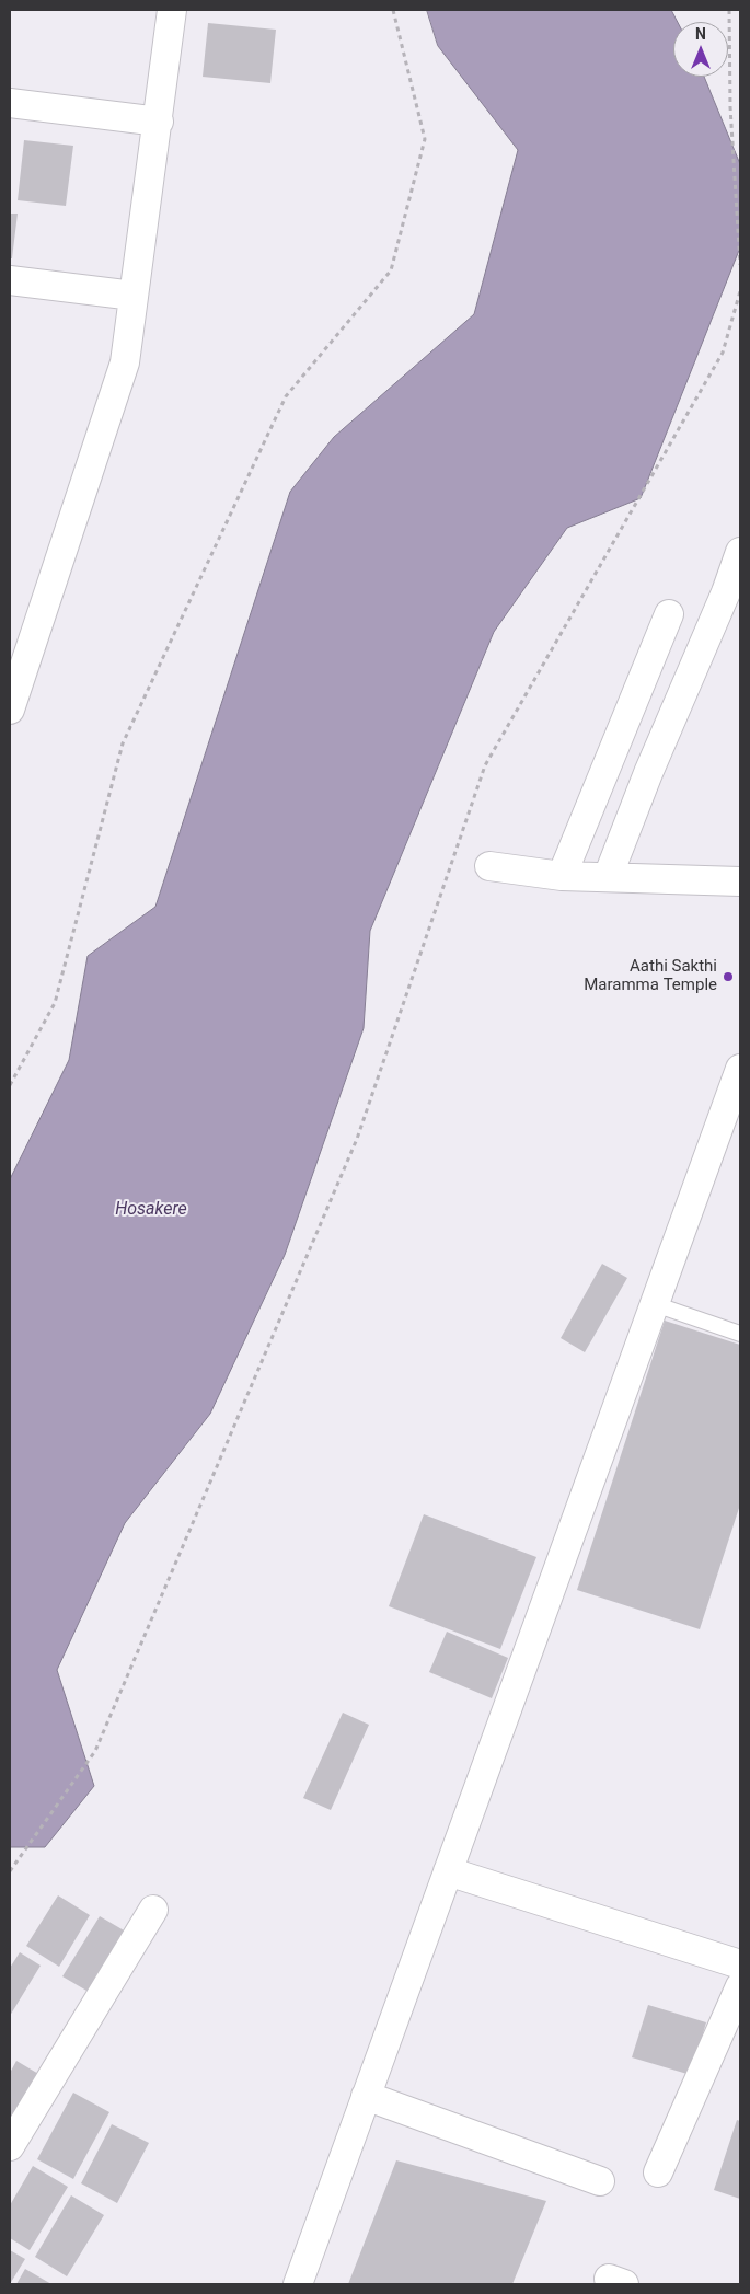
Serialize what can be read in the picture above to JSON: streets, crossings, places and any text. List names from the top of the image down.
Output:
{
  "water": ["Hosakere"],
  "places": ["Aathi Sakthi Maramma Temple"],
  "north": "top"
}
